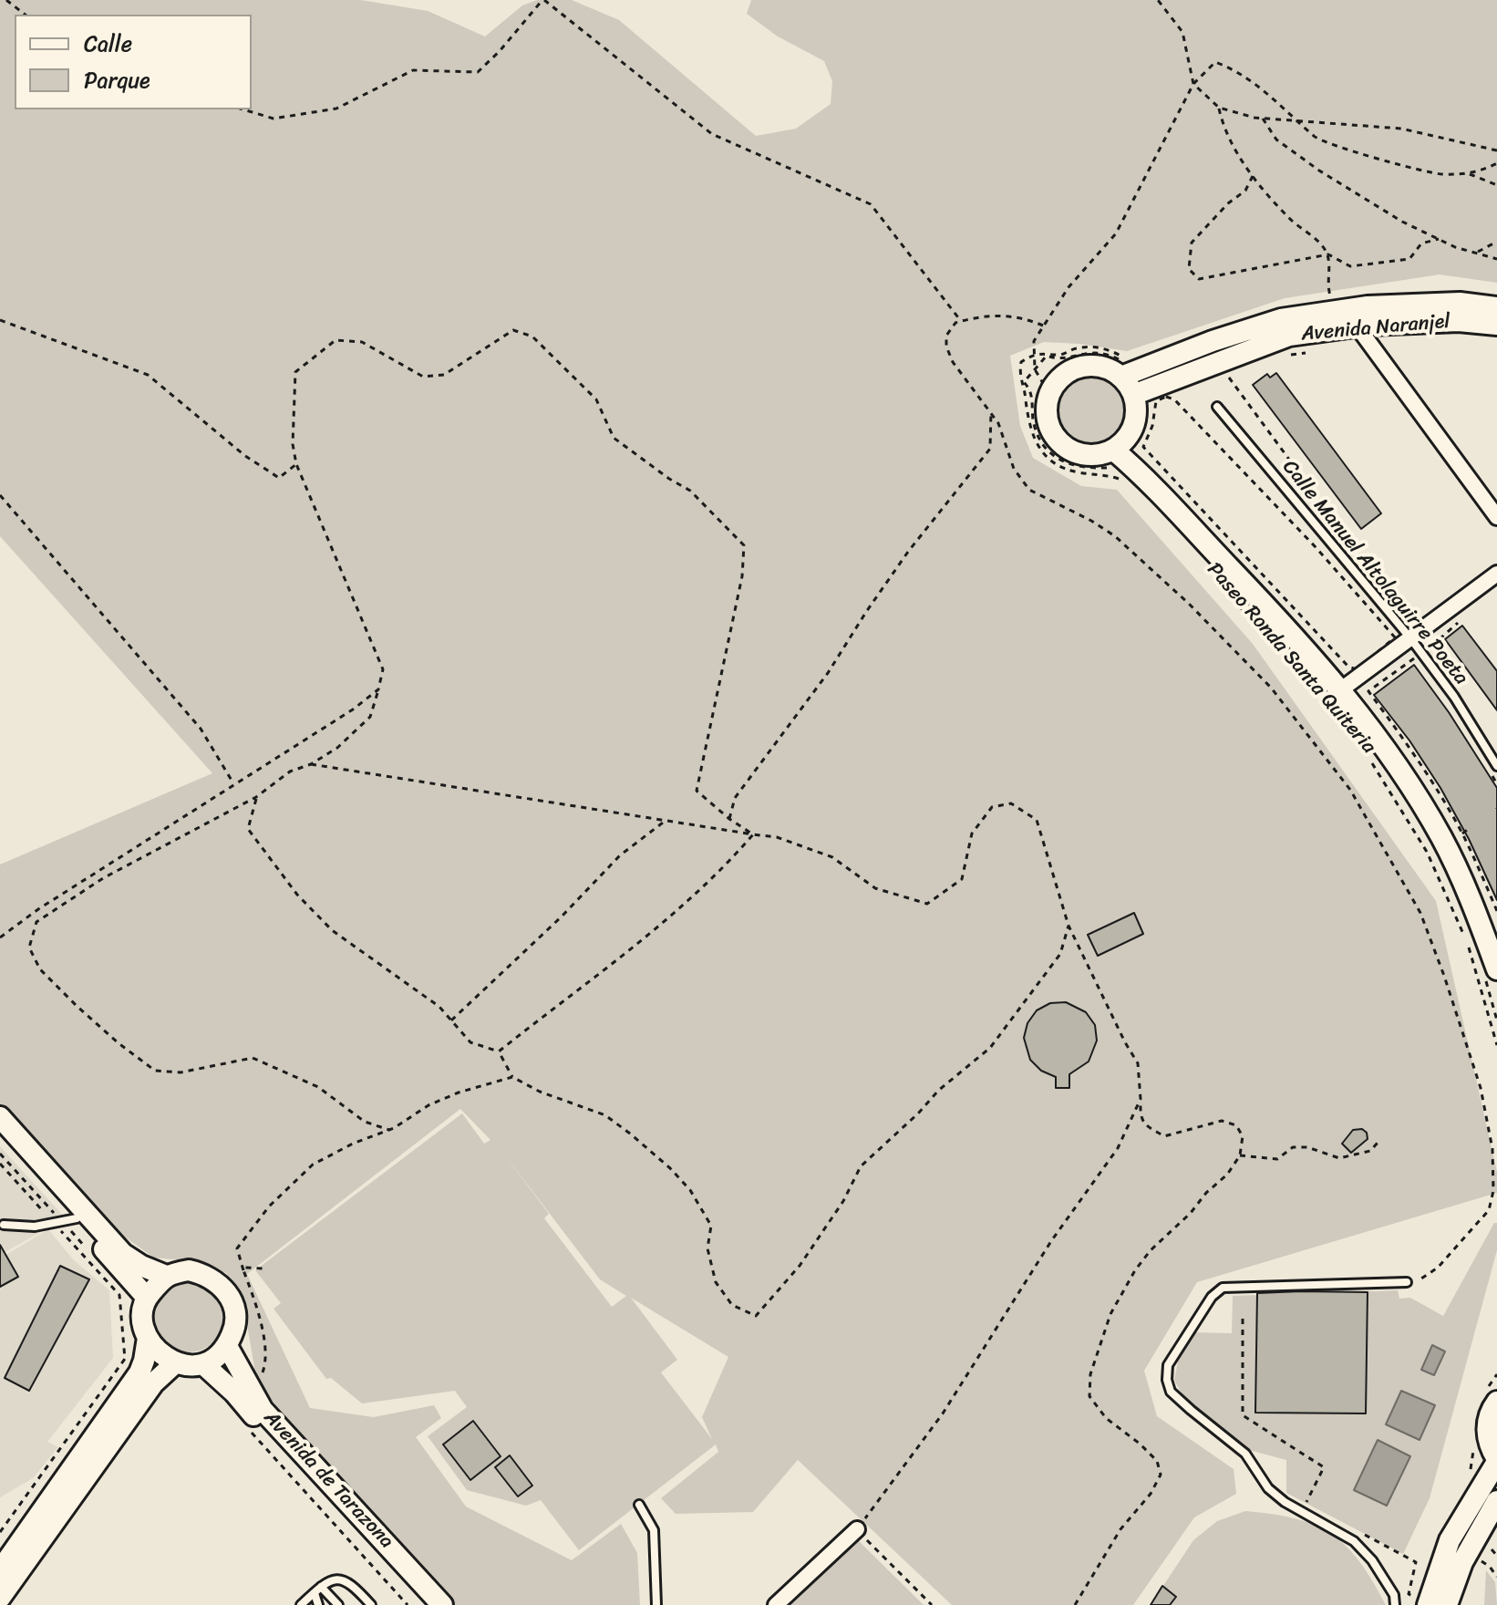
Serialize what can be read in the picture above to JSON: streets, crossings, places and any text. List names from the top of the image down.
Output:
{
  "streets": {
    "street": ["Avenida Naranjel", "Paseo Ronda Santa Quiteria", "Avenida de Tarazona"],
    "lane": ["Calle Manuel Altolaguirre Poeta"]
  },
  "crossings": [
    ["Avenida Naranjel", "Paseo Ronda Santa Quiteria"]
  ],
  "legend": ["Calle", "Parque"]
}
